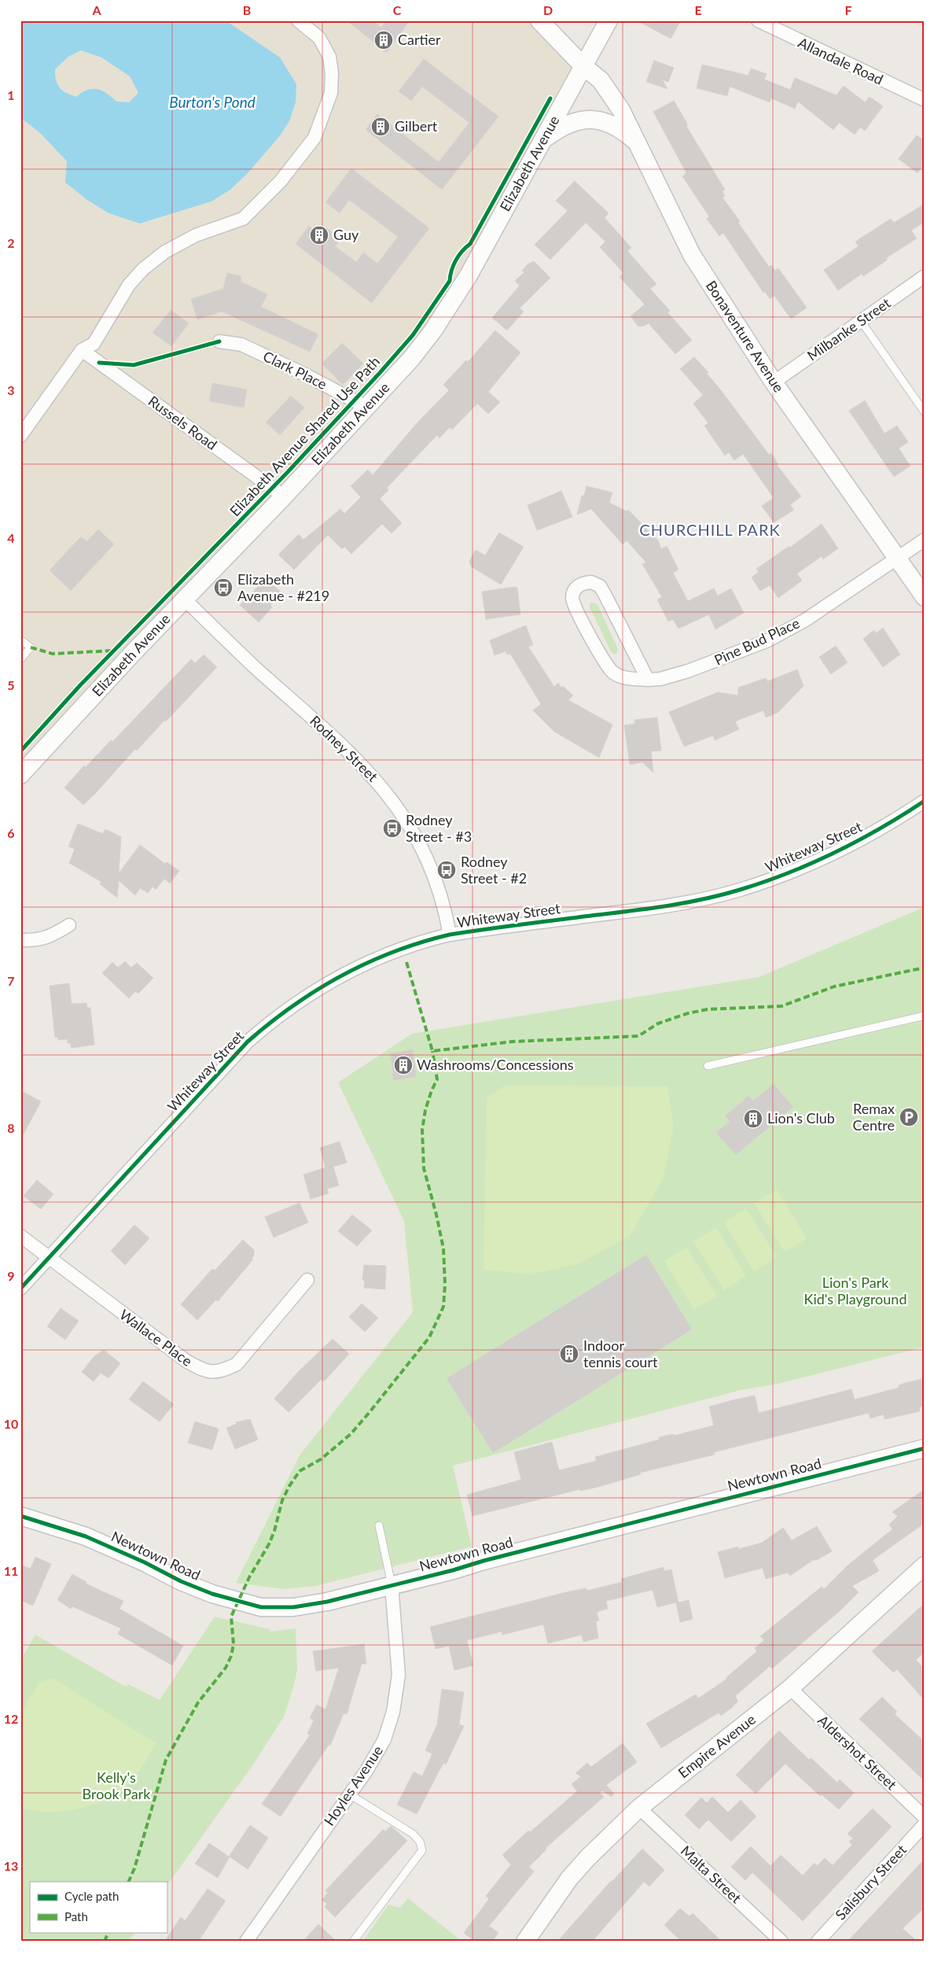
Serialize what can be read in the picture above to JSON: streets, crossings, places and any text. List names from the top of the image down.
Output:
{
  "streets": {
    "street": [
      "Allandale Road",
      "Elizabeth Avenue",
      "Milbanke Street",
      "Bonaventure Avenue",
      "Clark Place",
      "Russels Road",
      "Pine Bud Place",
      "Rodney Street",
      "Whiteway Street",
      "Wallace Place",
      "Newtown Road",
      "Empire Avenue",
      "Aldershot Street",
      "Hoyles Avenue",
      "Malta Street",
      "Salisbury Street"
    ],
    "cycle path": ["Elizabeth Avenue Shared Use Path"]
  },
  "crossings": [
    ["Elizabeth Avenue", "Bonaventure Avenue"],
    ["Elizabeth Avenue", "Clark Place"],
    ["Elizabeth Avenue", "Russels Road"],
    ["Elizabeth Avenue", "Rodney Street"],
    ["Milbanke Street", "Bonaventure Avenue"],
    ["Bonaventure Avenue", "Pine Bud Place"],
    ["Rodney Street", "Whiteway Street"],
    ["Whiteway Street", "Wallace Place"],
    ["Newtown Road", "Hoyles Avenue"],
    ["Empire Avenue", "Aldershot Street"],
    ["Empire Avenue", "Malta Street"]
  ],
  "districts": ["CHURCHILL PARK"],
  "water": ["Burton's Pond"],
  "parks": ["Lion's Park Kid's Playground", "Kelly's Brook Park"],
  "places": {
    "building": [
      "Cartier",
      "Gilbert",
      "Guy",
      "Washrooms/Concessions",
      "Lion's Club",
      "Indoor tennis court"
    ],
    "bus stop": ["Elizabeth Avenue - #219", "Rodney Street - #3", "Rodney Street - #2"],
    "parking": ["Remax Centre"]
  },
  "legend": ["Cycle path", "Path"],
  "grid": {
    "columns": [
      "A",
      "B",
      "C",
      "D",
      "E",
      "F"
    ],
    "rows": [
      "1",
      "2",
      "3",
      "4",
      "5",
      "6",
      "7",
      "8",
      "9",
      "10",
      "11",
      "12",
      "13"
    ]
  }
}
